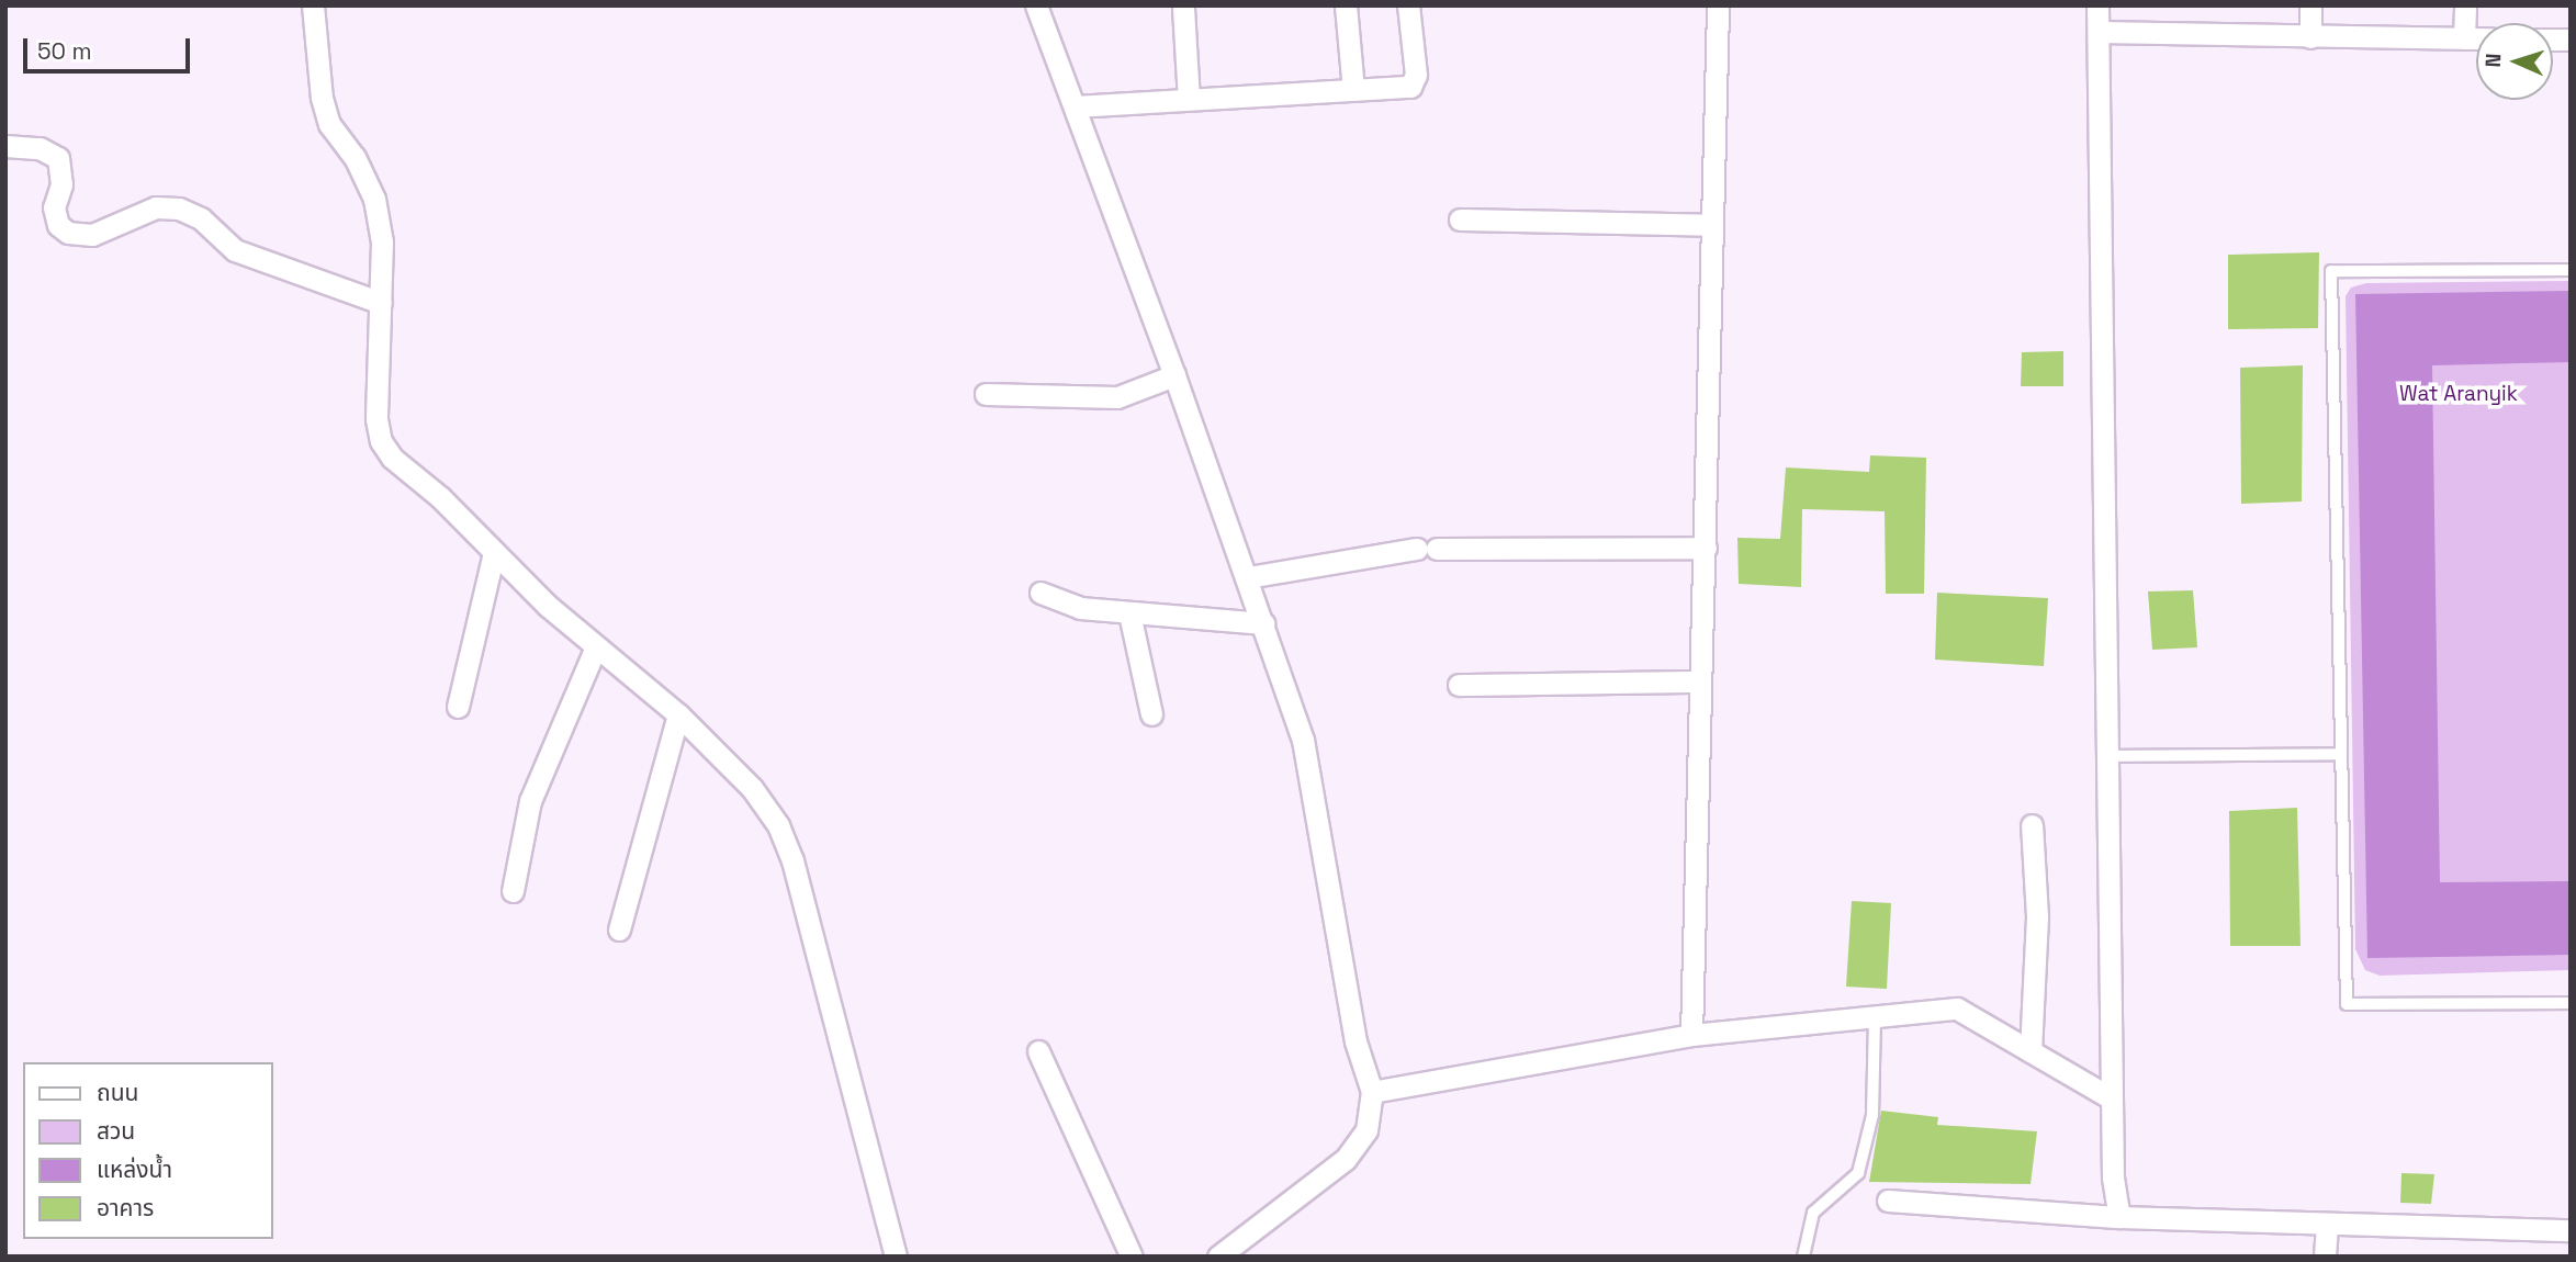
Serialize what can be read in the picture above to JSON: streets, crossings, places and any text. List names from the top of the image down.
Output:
{
  "parks": ["Wat Aranyik"],
  "legend": [
    "ถนน",
    "สวน",
    "แหล่งน้ำ",
    "อาคาร"
  ],
  "scale_bar": "50 m",
  "north": "left"
}
